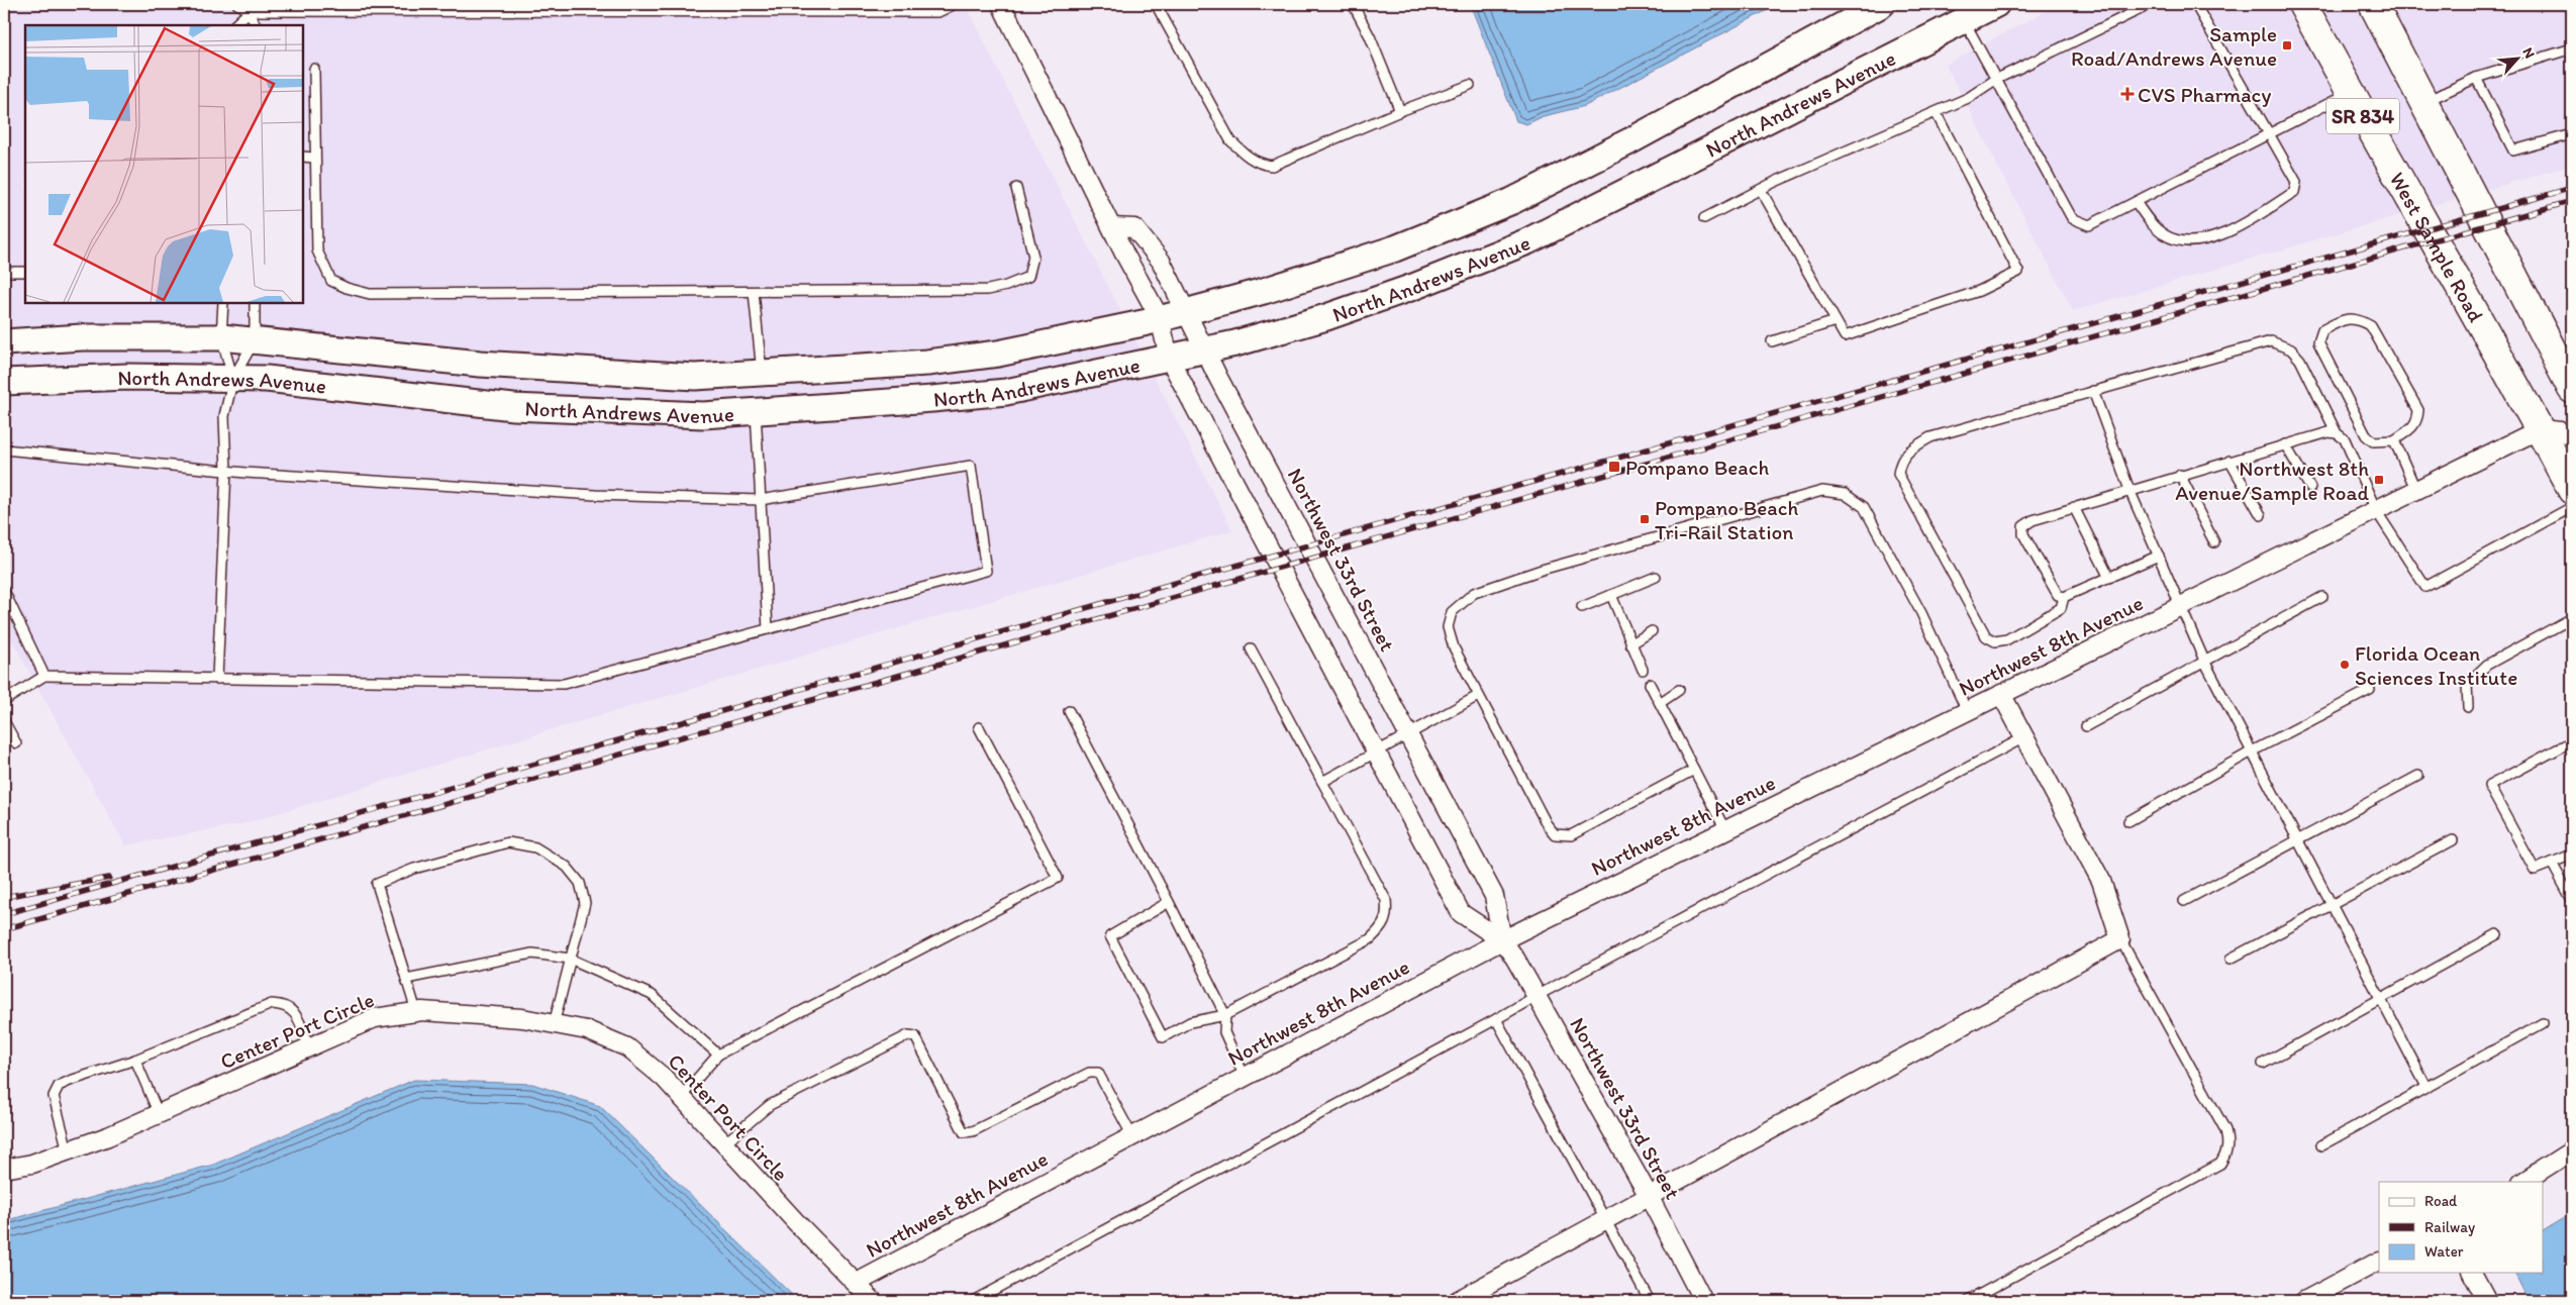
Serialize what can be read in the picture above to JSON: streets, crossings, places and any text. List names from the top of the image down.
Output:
{
  "streets": {
    "main road": ["SR 834", "West Sample Road"],
    "street": [
      "North Andrews Avenue",
      "Northwest 33rd Street",
      "Northwest 8th Avenue",
      "Center Port Circle"
    ]
  },
  "crossings": [
    ["North Andrews Avenue", "Northwest 33rd Street"],
    ["West Sample Road", "Northwest 8th Avenue"],
    ["Northwest 33rd Street", "Northwest 8th Avenue"],
    ["Northwest 8th Avenue", "Center Port Circle"]
  ],
  "places": {
    "transit": [
      "Sample Road/Andrews Avenue",
      "Pompano Beach",
      "Northwest 8th Avenue/Sample Road",
      "Pompano Beach Tri-Rail Station"
    ],
    "health": ["CVS Pharmacy"],
    "other": ["Florida Ocean Sciences Institute"]
  },
  "legend": ["Road", "Railway", "Water"],
  "north": "top right"
}
